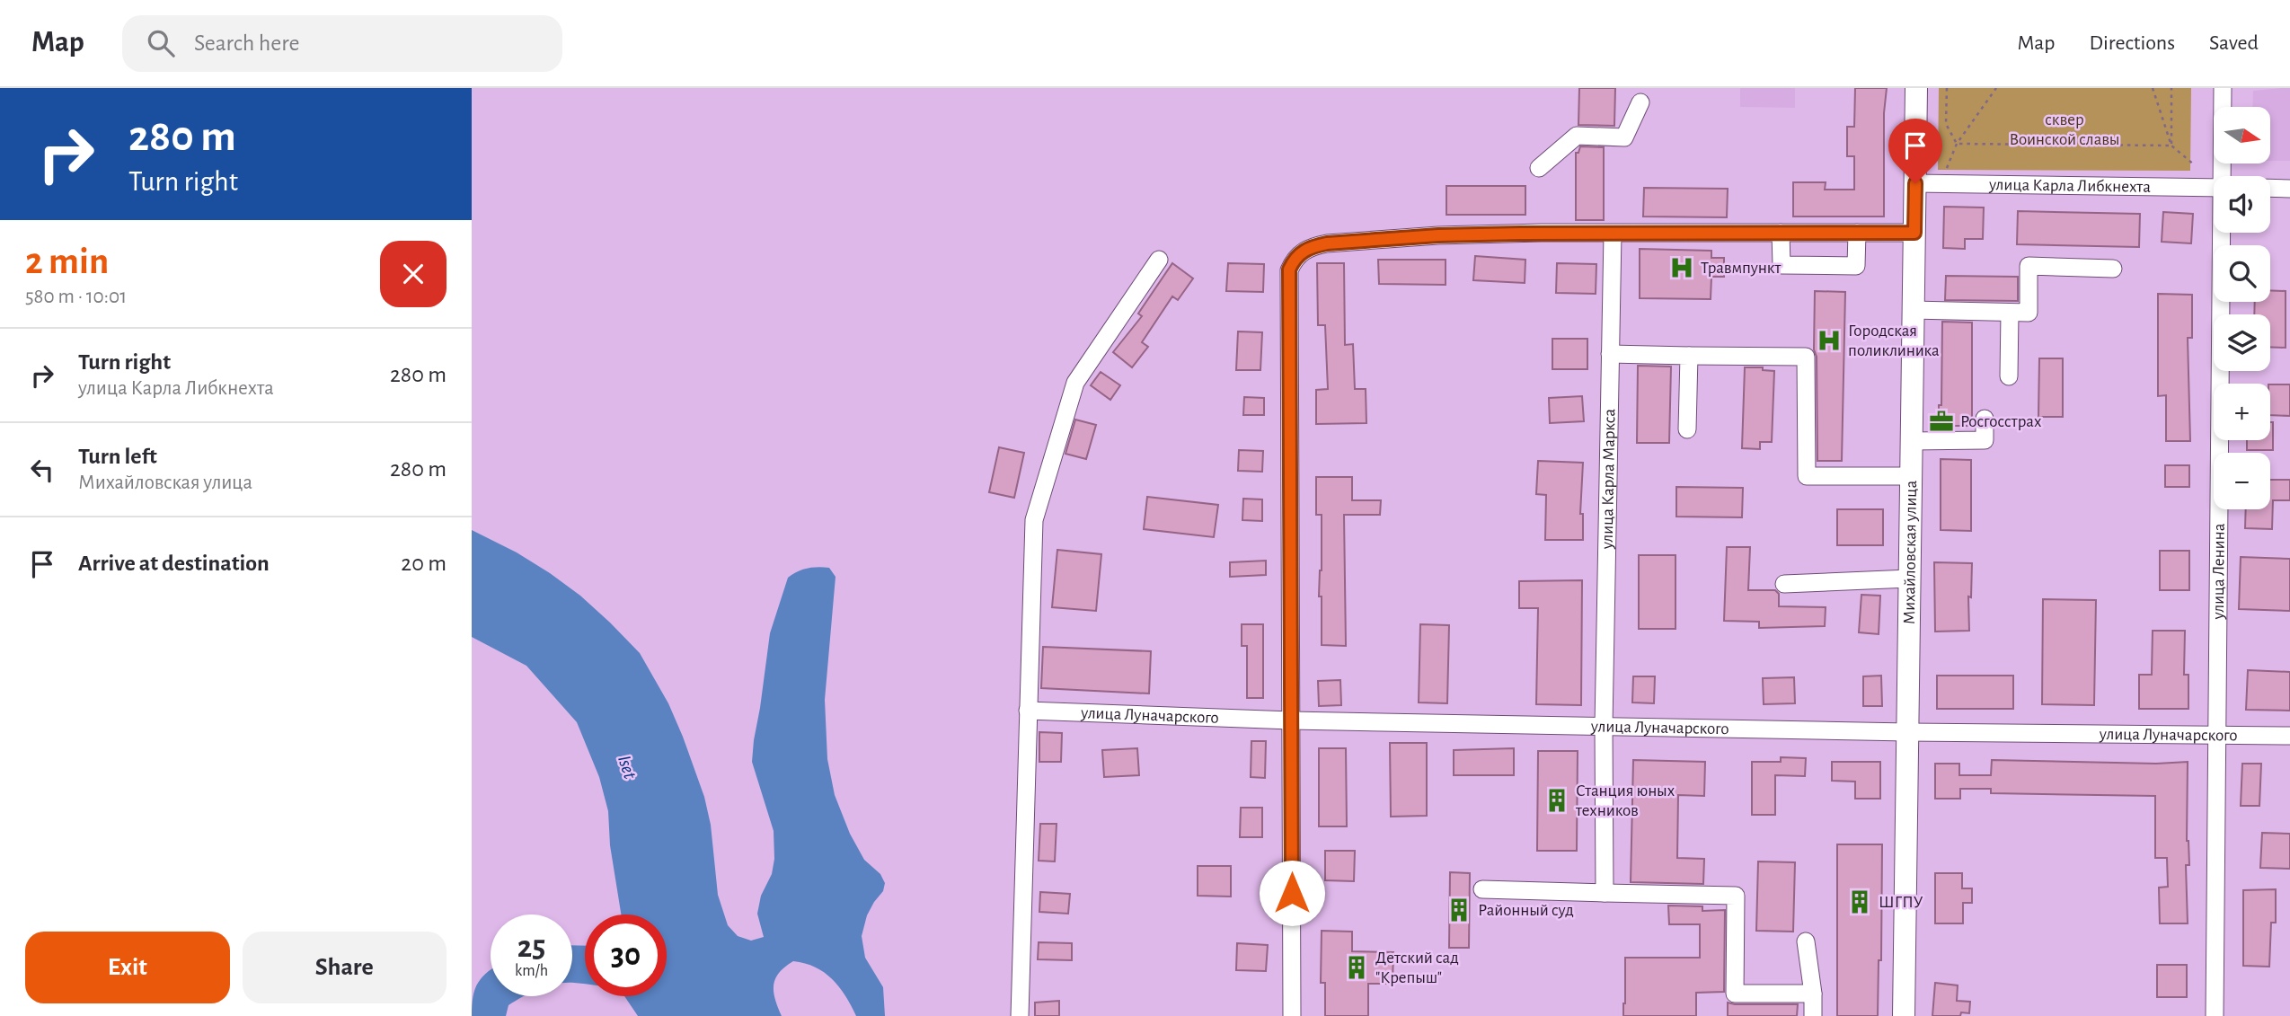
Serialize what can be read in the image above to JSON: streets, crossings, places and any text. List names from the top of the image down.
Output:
{
  "streets": {
    "main road": ["Михайловская улица"],
    "street": [
      "улица Карла Либкнехта",
      "улица Карла Маркса",
      "улица Ленина",
      "улица Луначарского"
    ]
  },
  "crossings": [
    ["улица Карла Либкнехта", "Михайловская улица"],
    ["улица Карла Маркса", "улица Луначарского"],
    ["Михайловская улица", "улица Луначарского"],
    ["улица Ленина", "улица Луначарского"]
  ],
  "water": ["Iset"],
  "parks": ["сквер Воинской славы"],
  "places": {
    "hospital": ["Травмпункт", "Городская поликлиника"],
    "office": ["Росгосстрах"],
    "building": [
      "Станция юных техников",
      "ШГПУ",
      "Районный суд",
      "Детский сад \"Крепыш\""
    ]
  },
  "north": "right",
  "page": {
    "header": "Map",
    "search": "Search here",
    "nav": ["Map", "Directions", "Saved"],
    "turn": ["280 m", "Turn right"],
    "map_buttons": ["+", "−"],
    "heading": ["2 min", "580 m · 10:01"],
    "list": [
      {
        "name": "Turn right",
        "note": "улица Карла Либкнехта",
        "value": "280 m"
      },
      {
        "name": "Turn left",
        "note": "Михайловская улица",
        "value": "280 m"
      },
      {
        "name": "Arrive at destination",
        "value": "20 m"
      }
    ],
    "speed": "25 km/h",
    "limit": "30",
    "buttons": ["Exit", "Share"]
  }
}
